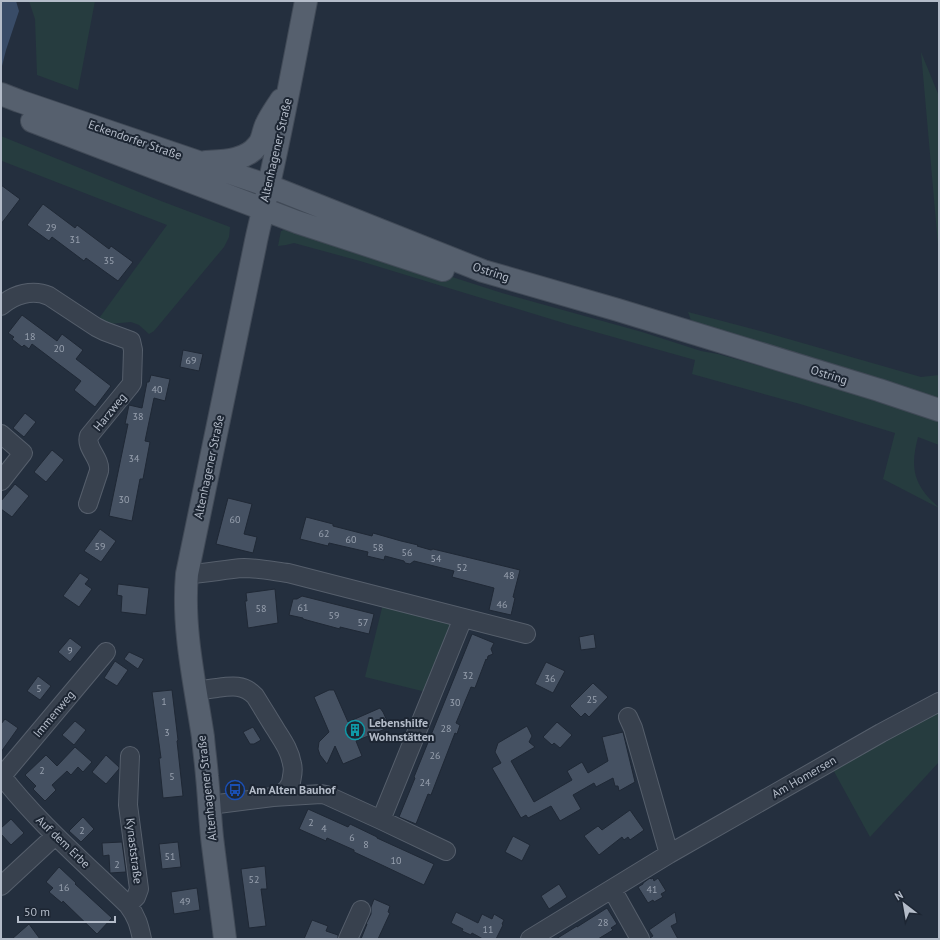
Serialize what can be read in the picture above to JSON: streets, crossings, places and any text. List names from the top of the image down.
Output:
{
  "streets": {
    "main road": ["Eckendorfer Straße", "Altenhagener Straße", "Ostring"],
    "street": [
      "Harzweg",
      "Immenweg",
      "Am Homersen",
      "Auf dem Erbe",
      "Kynaststraße"
    ]
  },
  "crossings": [
    ["Eckendorfer Straße", "Altenhagener Straße"],
    ["Eckendorfer Straße", "Ostring"],
    ["Altenhagener Straße", "Ostring"],
    ["Immenweg", "Auf dem Erbe"],
    ["Auf dem Erbe", "Kynaststraße"]
  ],
  "places": {
    "building": ["Lebenshilfe Wohnstätten"],
    "bus stop": ["Am Alten Bauhof"]
  },
  "house_numbers": [
    "29",
    "31",
    "35",
    "18",
    "20",
    "69",
    "40",
    "38",
    "34",
    "30",
    "60",
    "62",
    "60",
    "59",
    "58",
    "56",
    "54",
    "52",
    "48",
    "46",
    "61",
    "58",
    "59",
    "57",
    "9",
    "32",
    "36",
    "5",
    "25",
    "1",
    "30",
    "28",
    "3",
    "26",
    "2",
    "5",
    "24",
    "2",
    "4",
    "2",
    "6",
    "8",
    "51",
    "10",
    "2",
    "52",
    "16",
    "41",
    "49",
    "28",
    "11"
  ],
  "scale_bar": "50 m",
  "north": "top left"
}
